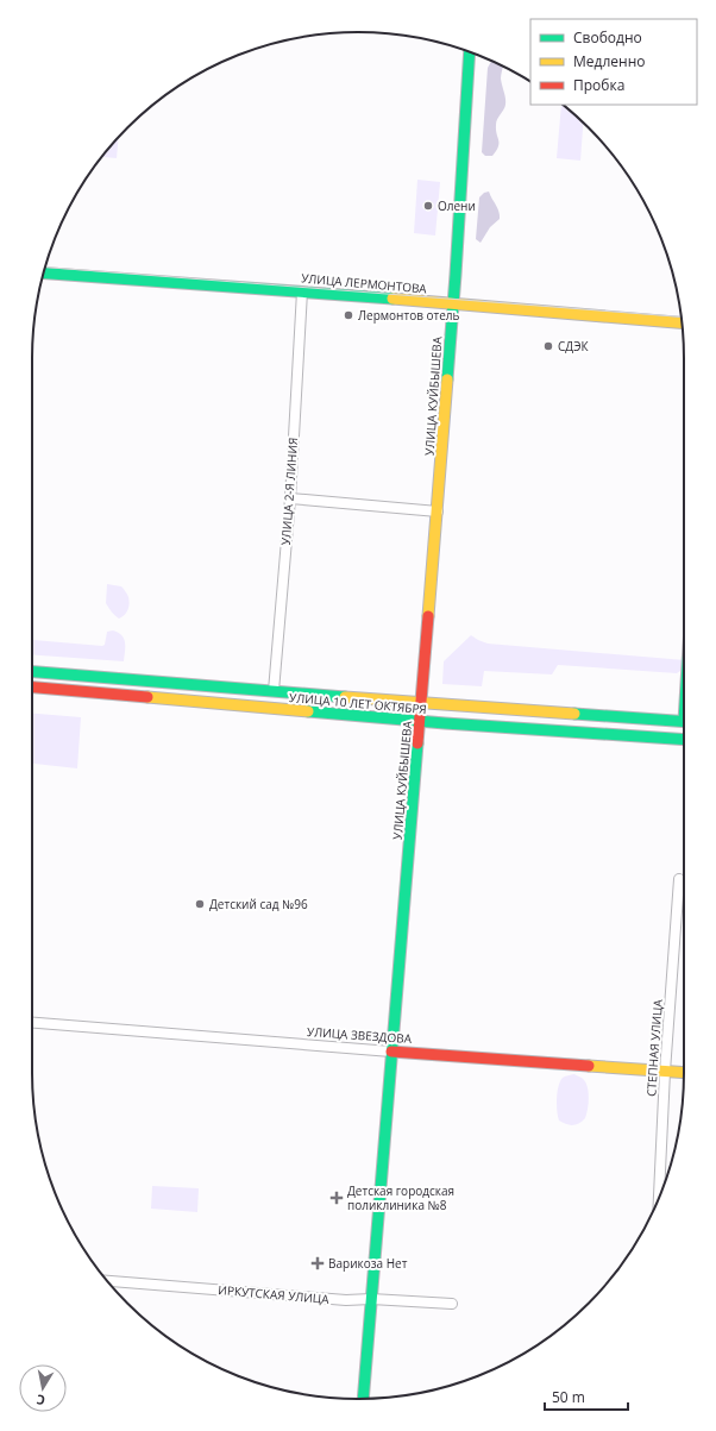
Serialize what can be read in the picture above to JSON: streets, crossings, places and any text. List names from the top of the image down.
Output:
{
  "streets": {
    "main road": [
      "УЛИЦА ЛЕРМОНТОВА",
      "УЛИЦА КУЙБЫШЕВА",
      "УЛИЦА 10 ЛЕТ ОКТЯБРЯ",
      "УЛИЦА ЗВЕЗДОВА"
    ],
    "street": ["УЛИЦА 2-Я ЛИНИЯ", "СТЕПНАЯ УЛИЦА", "ИРКУТСКАЯ УЛИЦА"]
  },
  "crossings": [
    ["УЛИЦА ЛЕРМОНТОВА", "УЛИЦА КУЙБЫШЕВА"],
    ["УЛИЦА ЛЕРМОНТОВА", "УЛИЦА 2-Я ЛИНИЯ"],
    ["УЛИЦА КУЙБЫШЕВА", "УЛИЦА 10 ЛЕТ ОКТЯБРЯ"],
    ["УЛИЦА КУЙБЫШЕВА", "УЛИЦА ЗВЕЗДОВА"],
    ["УЛИЦА КУЙБЫШЕВА", "ИРКУТСКАЯ УЛИЦА"],
    ["УЛИЦА 2-Я ЛИНИЯ", "УЛИЦА 10 ЛЕТ ОКТЯБРЯ"],
    ["УЛИЦА ЗВЕЗДОВА", "СТЕПНАЯ УЛИЦА"]
  ],
  "places": {
    "other": [
      "Олени",
      "Лермонтов отель",
      "СДЭК",
      "Детский сад №96"
    ],
    "health": ["Детская городская поликлиника №8", "Варикоза Нет"]
  },
  "legend": ["Свободно", "Медленно", "Пробка"],
  "scale_bar": "50 m",
  "north": "bottom"
}
